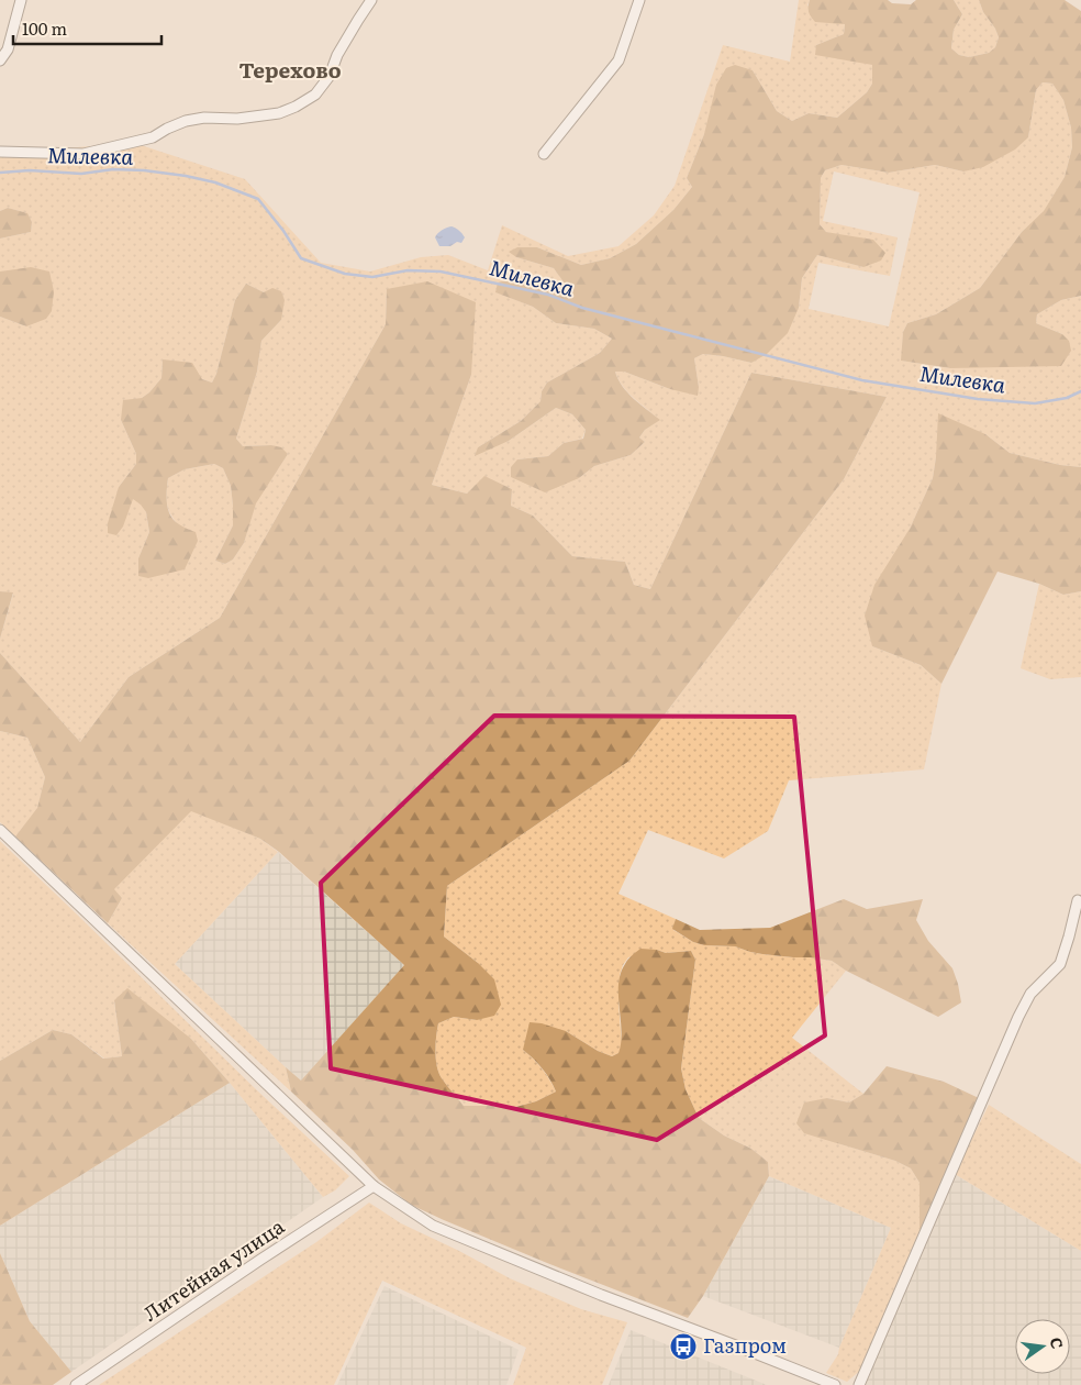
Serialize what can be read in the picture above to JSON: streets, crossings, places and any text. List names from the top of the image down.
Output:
{
  "streets": {
    "street": ["Литейная улица"]
  },
  "districts": ["Терехово"],
  "water": ["Милевка"],
  "places": {
    "bus stop": ["Газпром"]
  },
  "scale_bar": "100 m",
  "north": "right"
}
